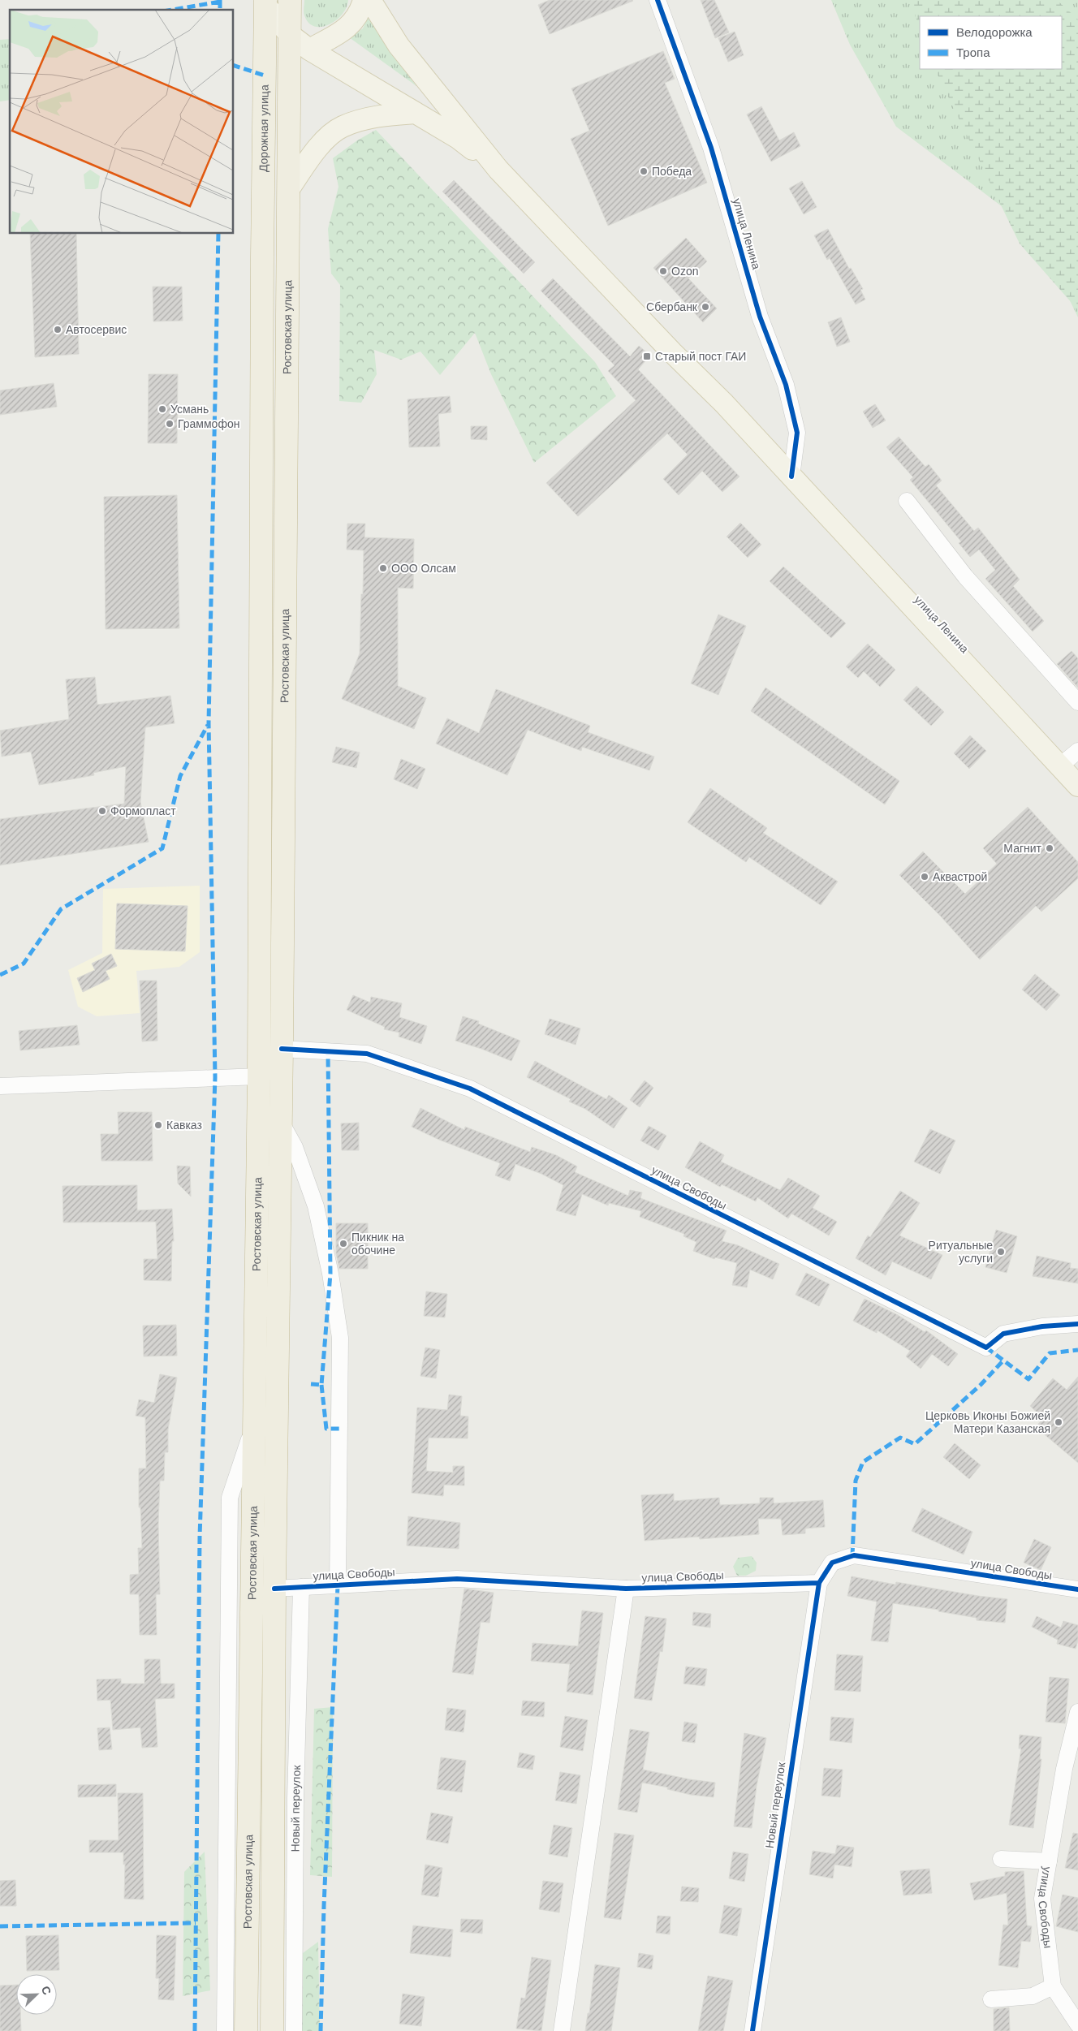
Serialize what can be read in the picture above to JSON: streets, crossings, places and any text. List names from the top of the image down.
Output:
{
  "streets": {
    "highway": ["Дорожная улица", "Ростовская улица"],
    "main road": ["улица Ленина"],
    "street": ["улица Свободы", "Новый переулок"]
  },
  "crossings": [
    ["Дорожная улица", "Ростовская улица"],
    ["Ростовская улица", "улица Свободы"],
    ["улица Свободы", "Новый переулок"]
  ],
  "places": {
    "other": [
      "Победа",
      "Ozon",
      "Сбербанк",
      "Автосервис",
      "Усмань",
      "Граммофон",
      "ООО Олсам",
      "Формопласт",
      "Магнит",
      "Аквастрой",
      "Кавказ",
      "Пикник на обочине",
      "Ритуальные услуги",
      "Церковь Иконы Божией Матери Казанская"
    ],
    "transit": ["Старый пост ГАИ"]
  },
  "legend": ["Велодорожка", "Тропа"],
  "north": "top right"
}
